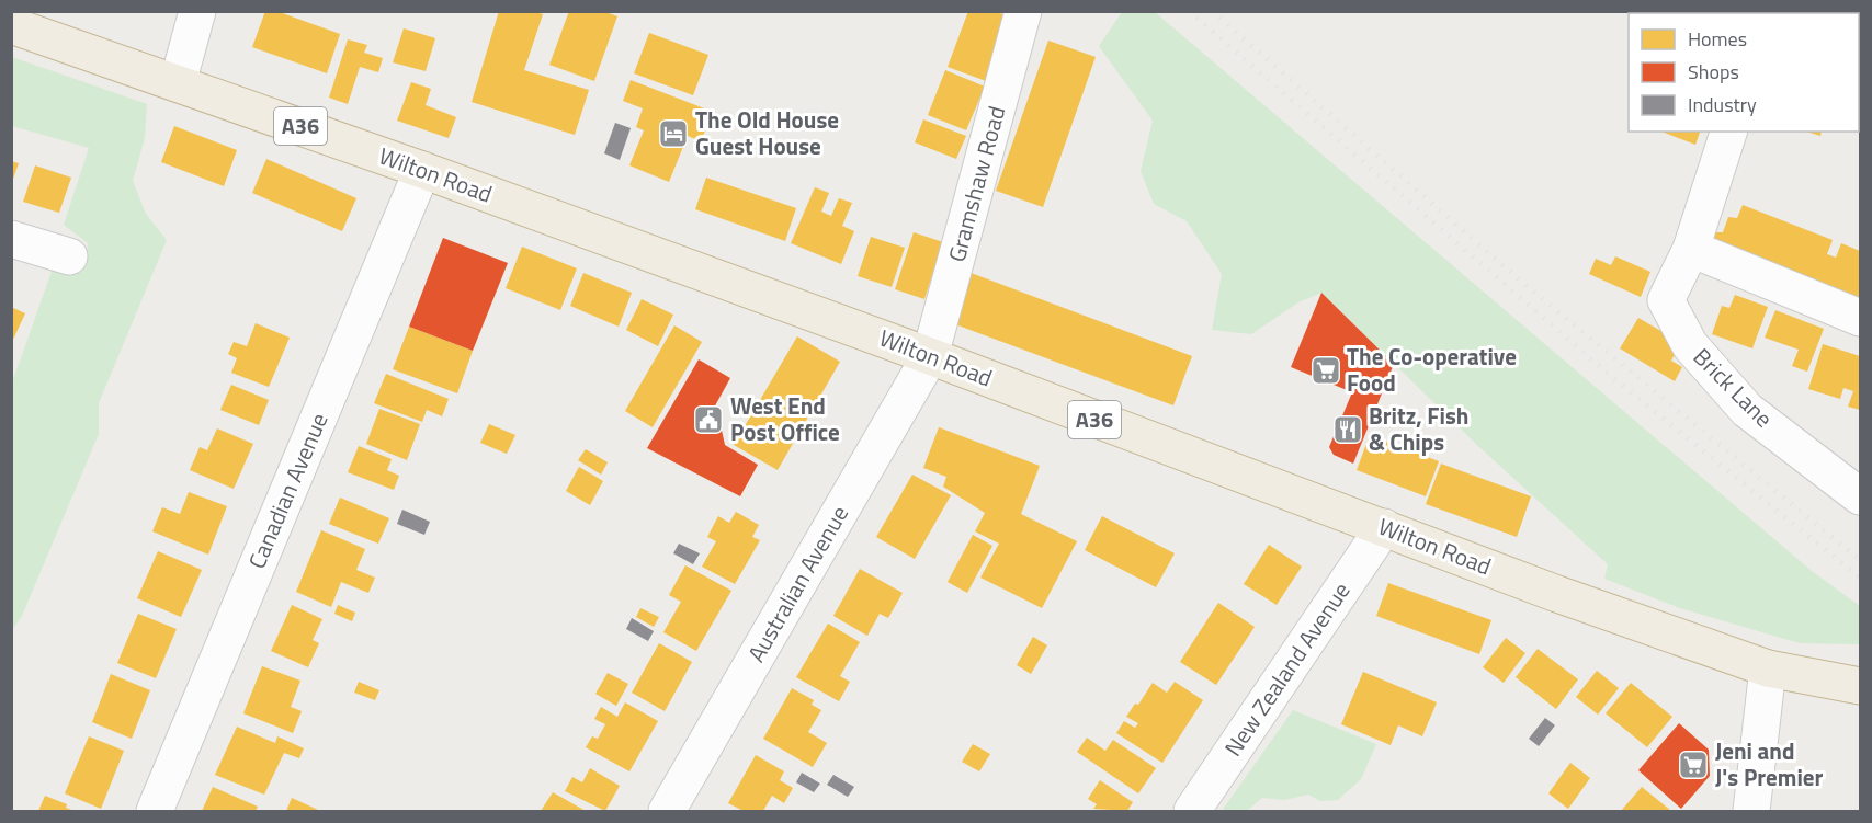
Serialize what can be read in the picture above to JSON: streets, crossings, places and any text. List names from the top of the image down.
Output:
{
  "streets": {
    "highway": ["A36", "Wilton Road"],
    "street": [
      "Gramshaw Road",
      "Brick Lane",
      "Canadian Avenue",
      "Australian Avenue",
      "New Zealand Avenue"
    ]
  },
  "crossings": [
    ["Wilton Road", "Gramshaw Road"],
    ["Wilton Road", "Canadian Avenue"],
    ["Wilton Road", "Australian Avenue"],
    ["Wilton Road", "New Zealand Avenue"],
    ["Gramshaw Road", "Australian Avenue"]
  ],
  "places": {
    "hotel": ["The Old House Guest House"],
    "supermarket": ["The Co-operative Food", "Jeni and J's Premier"],
    "public building": ["West End Post Office"],
    "restaurant": ["Britz, Fish & Chips"]
  },
  "legend": ["Homes", "Shops", "Industry"]
}
